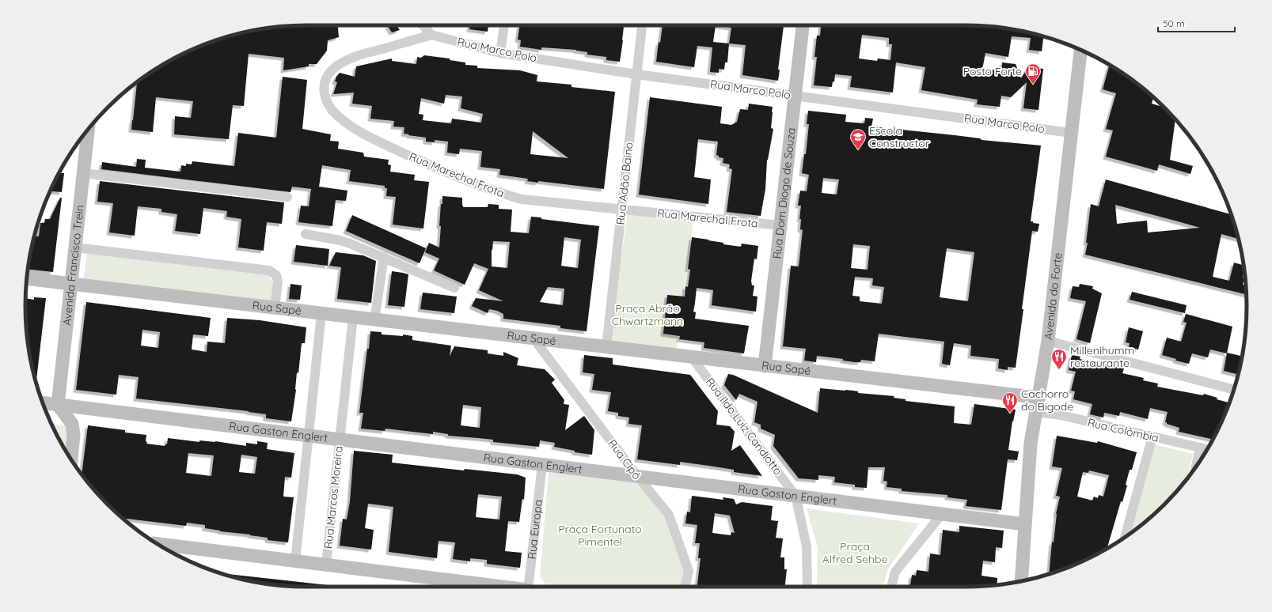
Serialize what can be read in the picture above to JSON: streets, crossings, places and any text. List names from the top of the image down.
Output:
{
  "streets": {
    "street": [
      "Rua Marco Polo",
      "Rua Marechal Frota",
      "Rua Adão Baino",
      "Rua Dom Diogo de Souza",
      "Avenida Francisco Trein",
      "Avenida do Forte",
      "Rua Sapé",
      "Rua Ildo Luiz Candiotto",
      "Rua Colômbia",
      "Rua Gaston Englert",
      "Rua Cipó",
      "Rua Marcos Moreira",
      "Rua Europa"
    ]
  },
  "crossings": [
    ["Rua Marco Polo", "Rua Marechal Frota"],
    ["Rua Marco Polo", "Rua Adão Baino"],
    ["Rua Marco Polo", "Rua Dom Diogo de Souza"],
    ["Rua Marco Polo", "Avenida do Forte"],
    ["Rua Marechal Frota", "Rua Adão Baino"],
    ["Rua Marechal Frota", "Rua Dom Diogo de Souza"],
    ["Rua Adão Baino", "Rua Sapé"],
    ["Rua Dom Diogo de Souza", "Rua Sapé"],
    ["Avenida Francisco Trein", "Rua Sapé"],
    ["Avenida Francisco Trein", "Rua Gaston Englert"],
    ["Avenida do Forte", "Rua Sapé"],
    ["Avenida do Forte", "Rua Colômbia"],
    ["Avenida do Forte", "Rua Gaston Englert"],
    ["Rua Sapé", "Rua Ildo Luiz Candiotto"],
    ["Rua Sapé", "Rua Cipó"],
    ["Rua Sapé", "Rua Marcos Moreira"],
    ["Rua Ildo Luiz Candiotto", "Rua Gaston Englert"],
    ["Rua Gaston Englert", "Rua Cipó"],
    ["Rua Gaston Englert", "Rua Marcos Moreira"],
    ["Rua Gaston Englert", "Rua Europa"]
  ],
  "parks": ["Praça Abrão Chwartzmann", "Praça Fortunato Pimentel", "Praça Alfred Sehbe"],
  "places": {
    "fuel station": ["Posto Forte"],
    "school or university": ["Escola Constructor"],
    "restaurant": ["Millenihumm restaurante", "Cachorro do Bigode"]
  },
  "scale_bar": "50 m"
}
